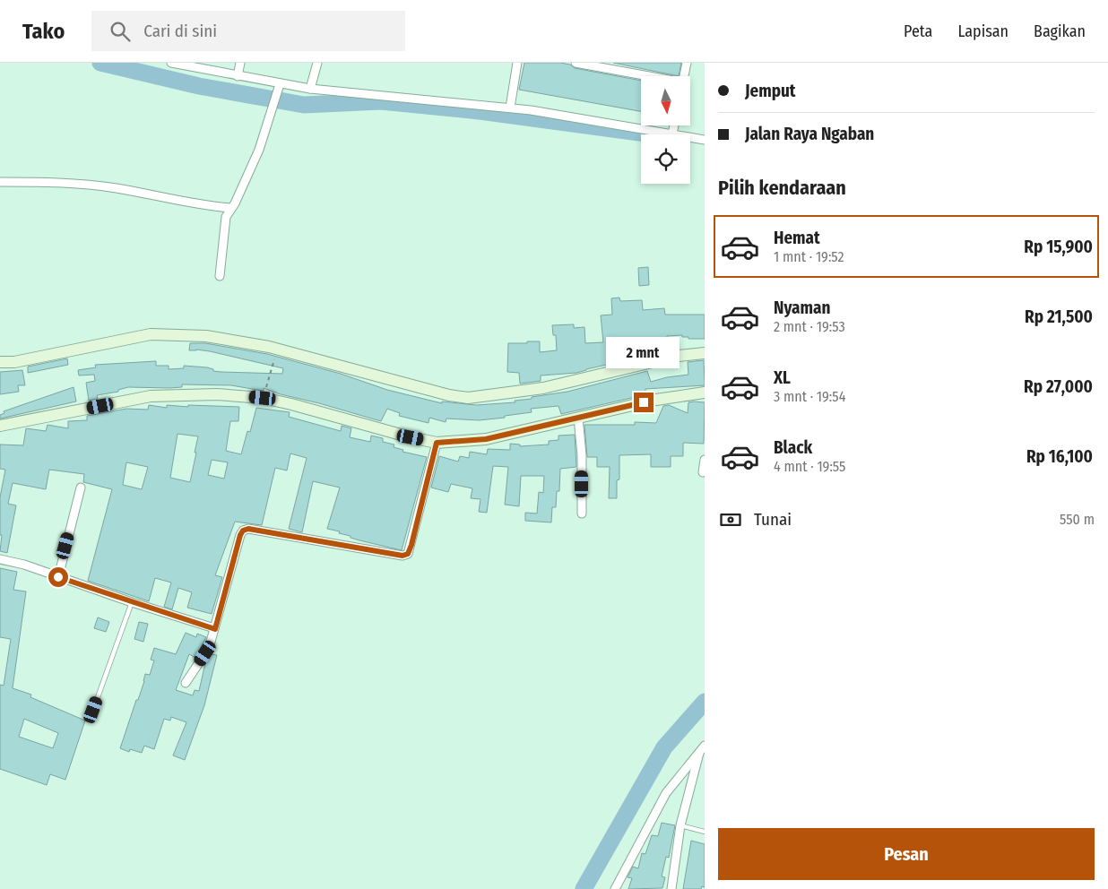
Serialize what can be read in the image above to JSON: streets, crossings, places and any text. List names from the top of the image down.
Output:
{
  "north": "bottom",
  "page": {
    "header": "Tako",
    "search": "Cari di sini",
    "nav": ["Peta", "Lapisan", "Bagikan"],
    "banner": ["Jemput", "Jalan Raya Ngaban"],
    "heading": "Pilih kendaraan",
    "list": [
      {
        "name": "Hemat",
        "note": "1 mnt · 19:52",
        "value": "Rp 15,900"
      },
      {
        "name": "Nyaman",
        "note": "2 mnt · 19:53",
        "value": "Rp 21,500"
      },
      {
        "name": "XL",
        "note": "3 mnt · 19:54",
        "value": "Rp 27,000"
      },
      {
        "name": "Black",
        "note": "4 mnt · 19:55",
        "value": "Rp 16,100"
      }
    ],
    "bubble": "2 mnt",
    "pay": ["Tunai", "550 m"],
    "buttons": "Pesan"
  }
}
